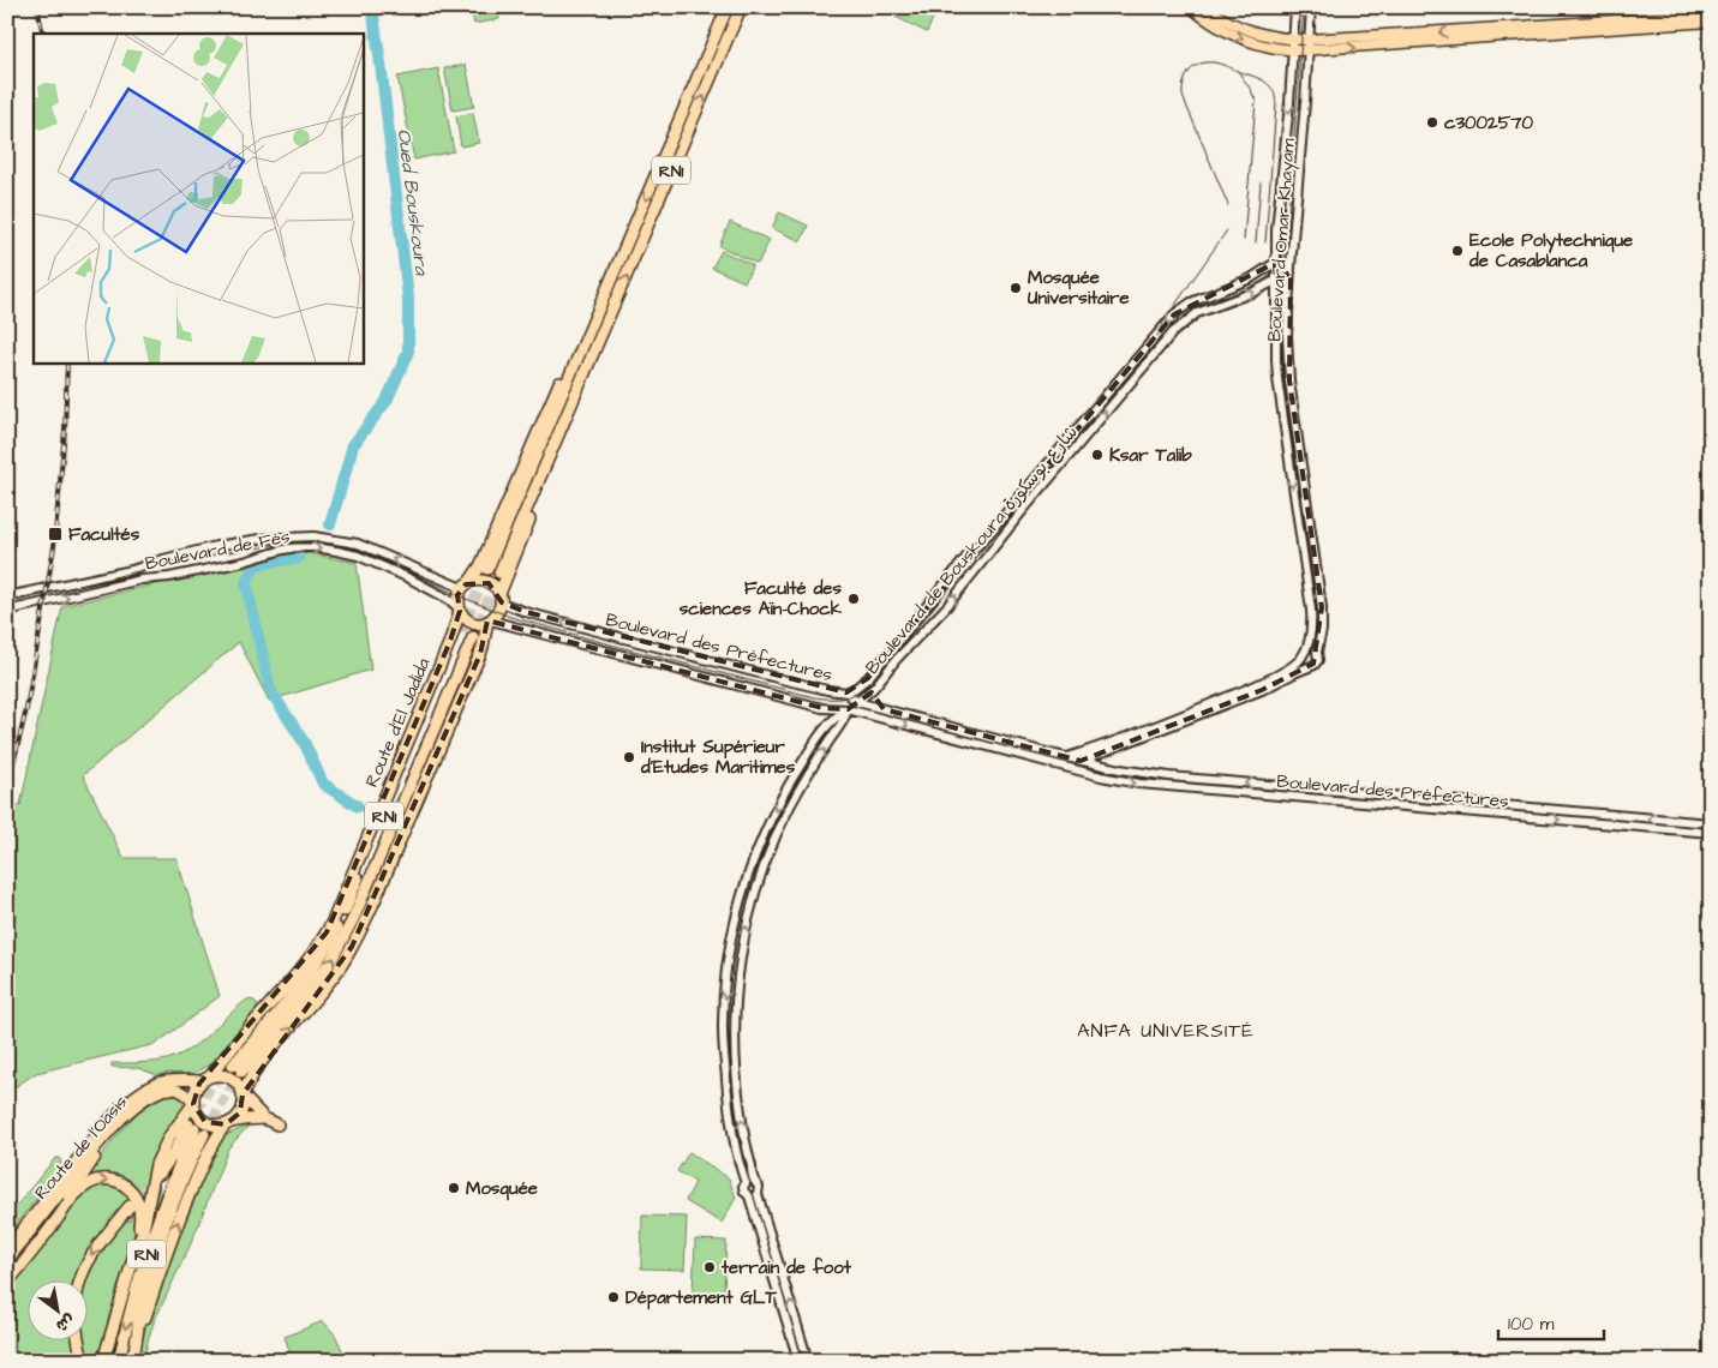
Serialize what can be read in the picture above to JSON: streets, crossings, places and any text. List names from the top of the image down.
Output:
{
  "streets": {
    "highway": ["RN1", "Route d'El Jadida"],
    "main road": ["Route de l'Oasis"],
    "street": [
      "Boulevard Omar Khayam",
      "Boulevard de Fès",
      "Boulevard de Bouskoura شارع بوسكورة",
      "Boulevard des Préfectures"
    ]
  },
  "crossings": [
    ["Boulevard Omar Khayam", "Boulevard de Bouskoura شارع بوسكورة"],
    ["Boulevard de Fès", "Boulevard des Préfectures"],
    ["Boulevard de Fès", "Route d'El Jadida"],
    ["Boulevard de Bouskoura شارع بوسكورة", "Boulevard des Préfectures"],
    ["Boulevard des Préfectures", "Route d'El Jadida"],
    ["Route d'El Jadida", "Route de l'Oasis"]
  ],
  "districts": ["ANFA UNIVERSITÉ"],
  "water": ["Oued Bouskoura"],
  "places": {
    "other": [
      "c3002570",
      "Ecole Polytechnique de Casablanca",
      "Mosquée Universitaire",
      "Ksar Talib",
      "Faculté des sciences Aïn-Chock",
      "Institut Supérieur d'Etudes Maritimes",
      "Mosquée",
      "terrain de foot",
      "Département GLT"
    ],
    "transit": ["Facultés"]
  },
  "scale_bar": "100 m",
  "north": "bottom right"
}
